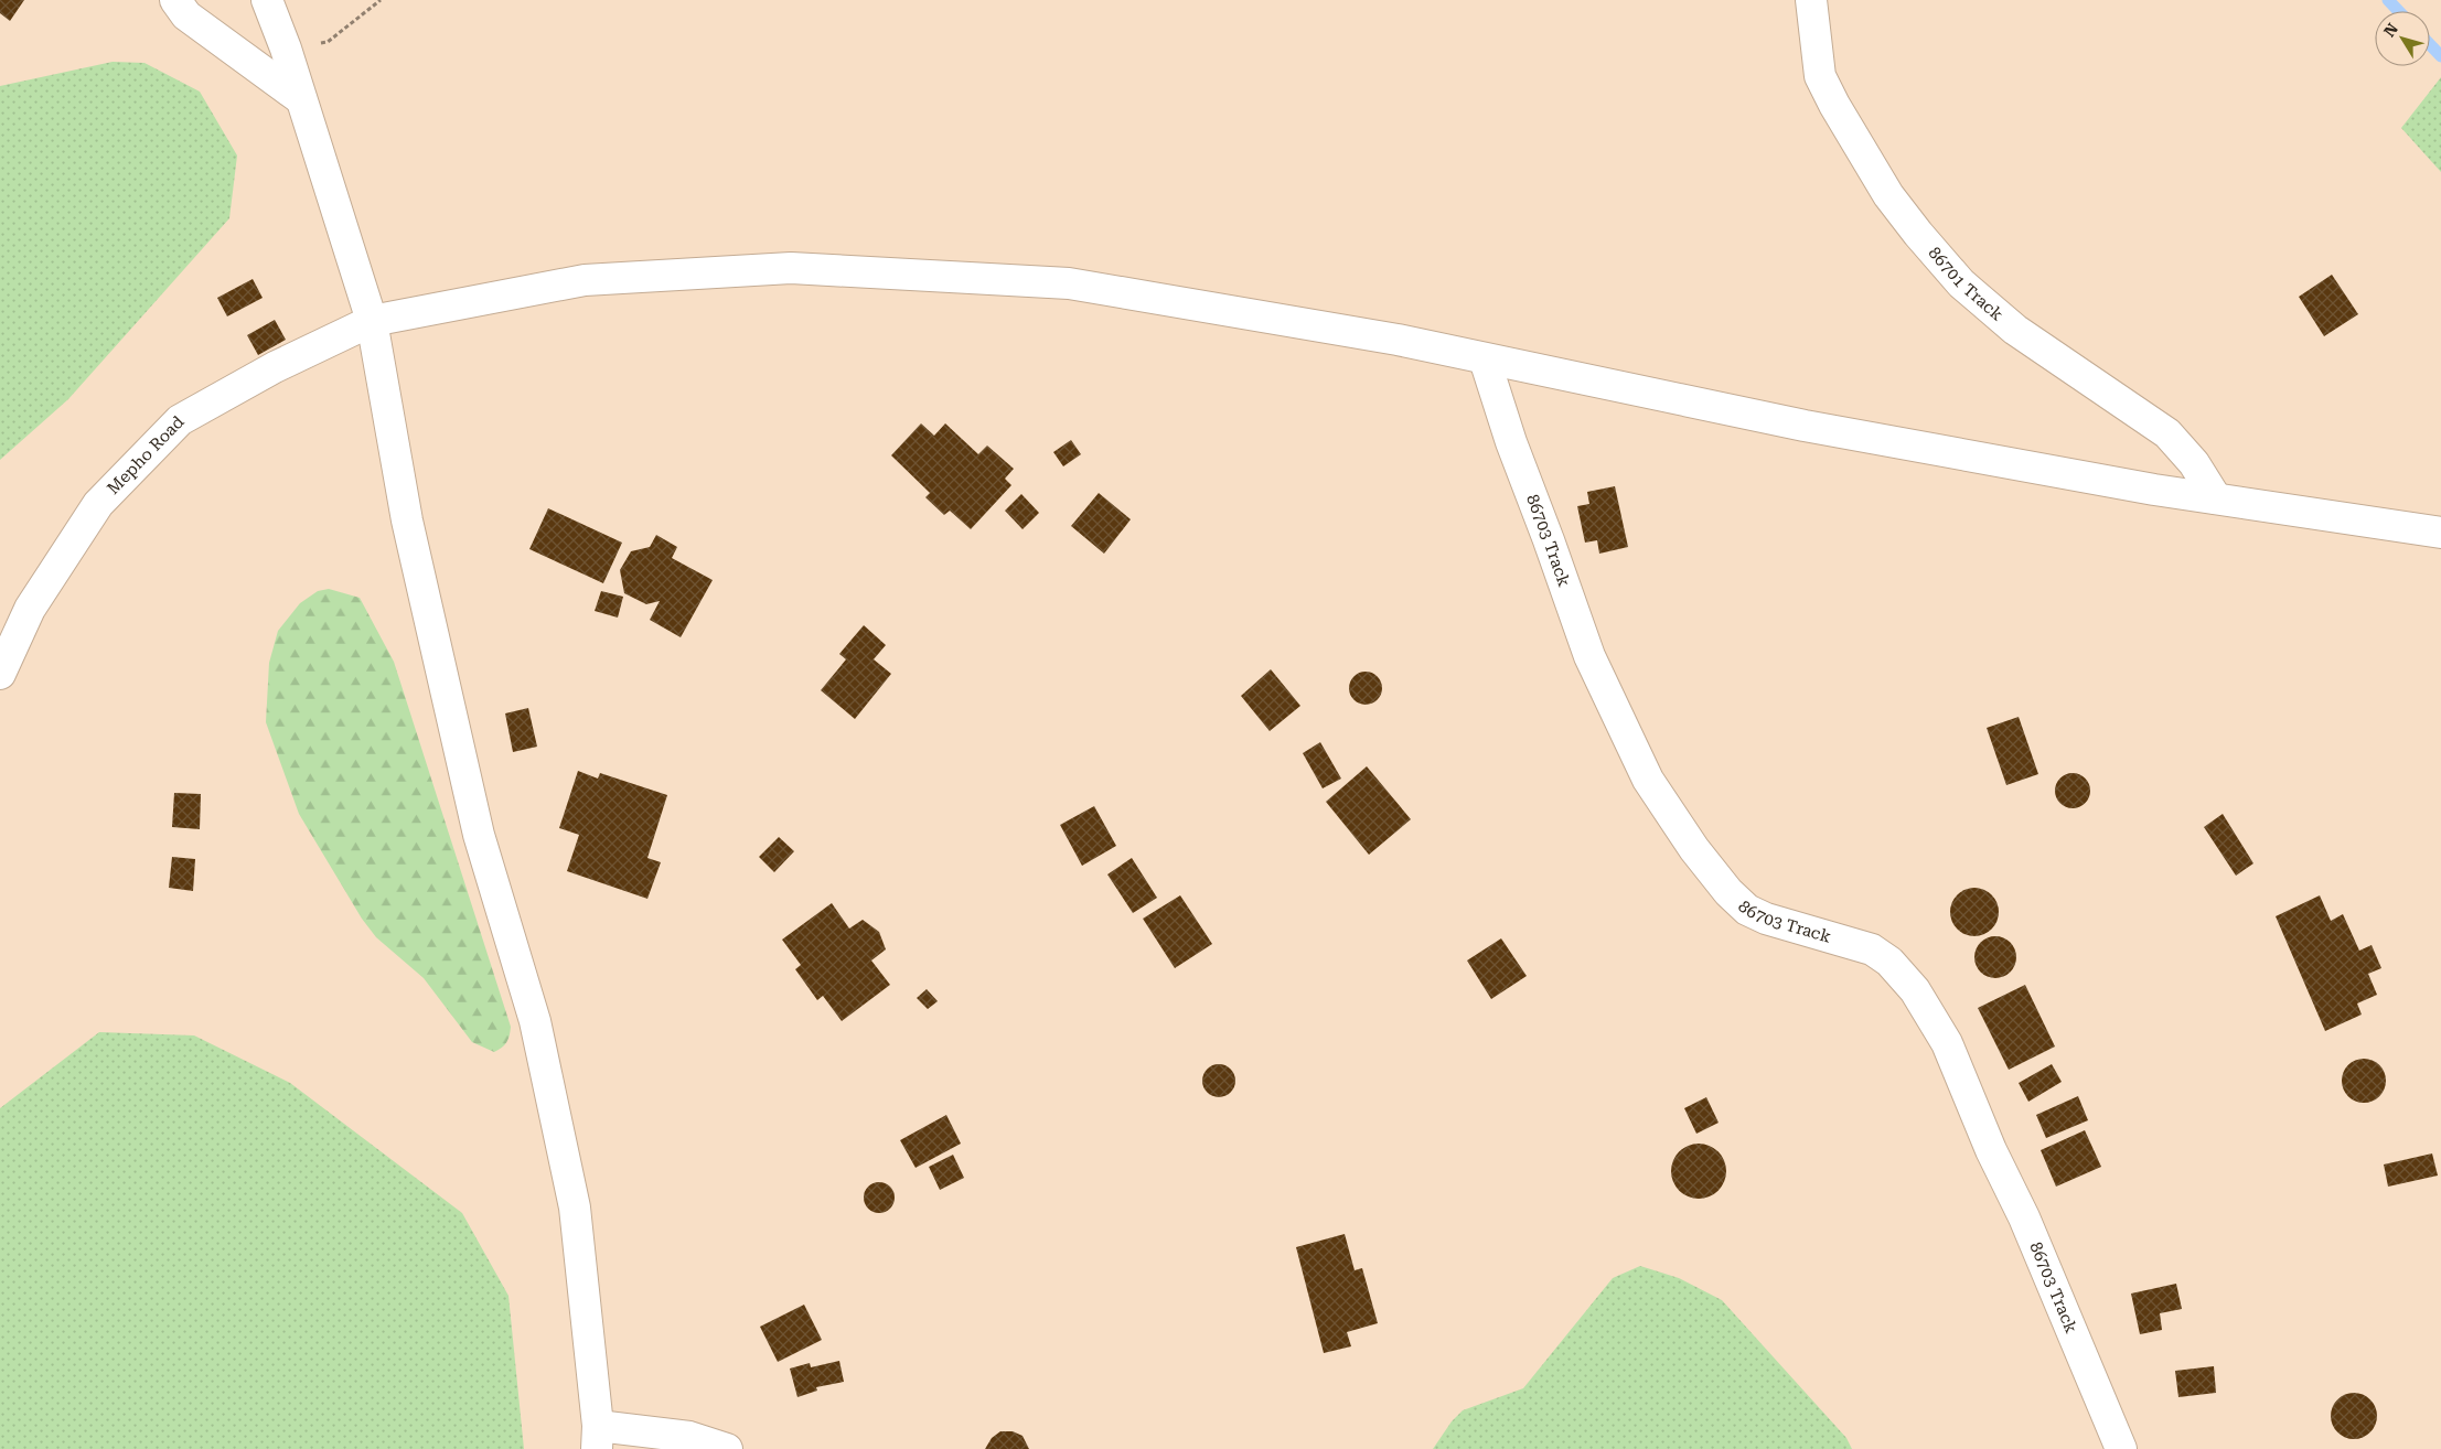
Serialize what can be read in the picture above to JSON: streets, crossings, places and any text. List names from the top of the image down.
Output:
{
  "streets": {
    "street": ["86701 Track", "Mepho Road", "86703 Track"]
  },
  "crossings": [
    ["86701 Track", "Mepho Road"],
    ["Mepho Road", "86703 Track"]
  ],
  "north": "top left"
}
